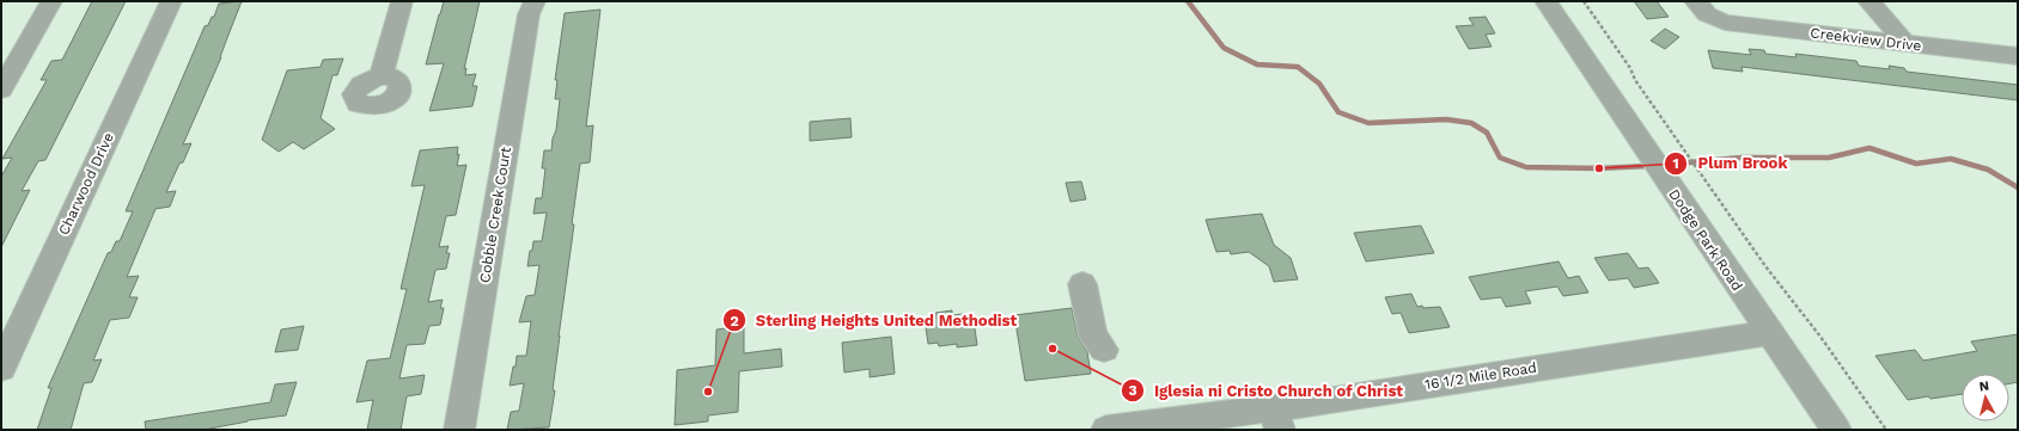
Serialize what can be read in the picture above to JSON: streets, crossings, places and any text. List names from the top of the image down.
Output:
{
  "streets": {
    "street": [
      "Creekview Drive",
      "Charwood Drive",
      "Cobble Creek Court",
      "Dodge Park Road",
      "16 1/2 Mile Road"
    ]
  },
  "crossings": [
    ["Dodge Park Road", "16 1/2 Mile Road"]
  ],
  "places": ["Plum Brook", "Iglesia ni Cristo Church of Christ", "Sterling Heights United Methodist"],
  "north": "top"
}
